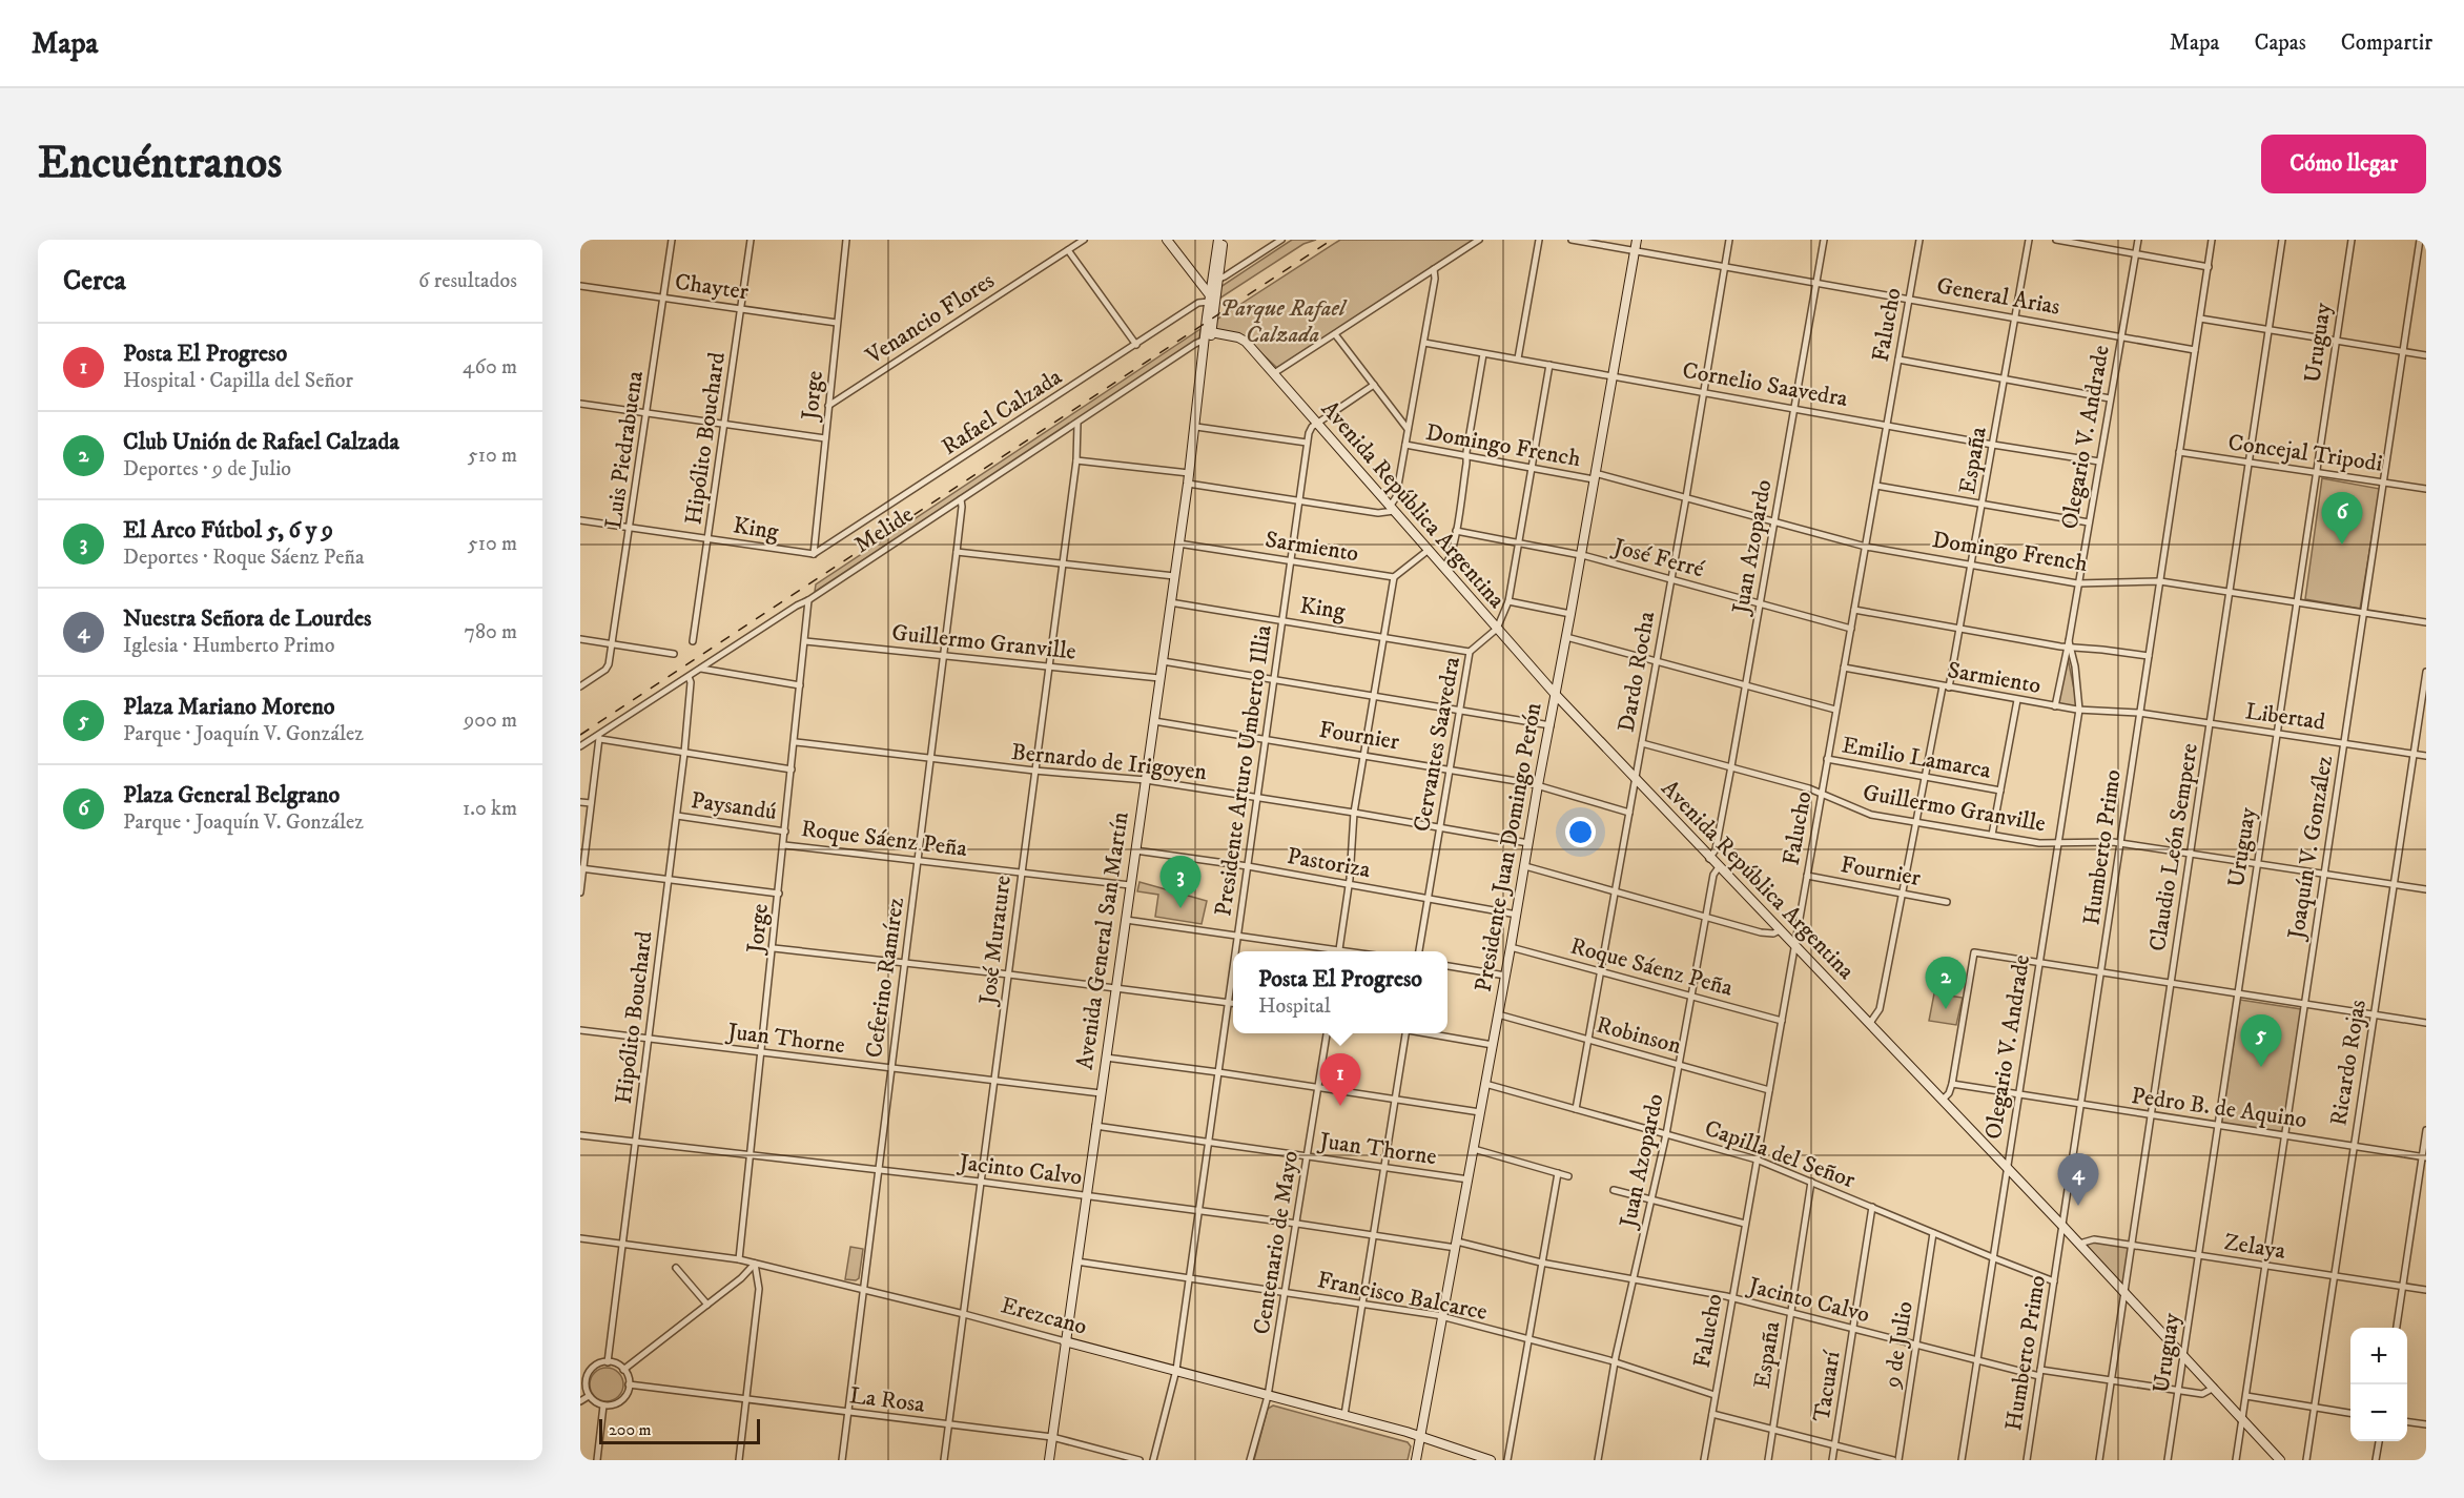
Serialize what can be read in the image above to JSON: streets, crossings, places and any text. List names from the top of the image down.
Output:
{
  "streets": {
    "main road": [
      "Avenida República Argentina",
      "Presidente Juan Domingo Perón",
      "Avenida General San Martín",
      "Erezcano"
    ],
    "street": [
      "Chayter",
      "General Arias",
      "Venancio Flores",
      "Falucho",
      "Uruguay",
      "Cornelio Saavedra",
      "Jorge",
      "Rafael Calzada",
      "Olegario V. Andrade",
      "Hipólito Bouchard",
      "Domingo French",
      "Luis Piedrabuena",
      "Concejal Tripodi",
      "España",
      "King",
      "Melide",
      "Sarmiento",
      "Juan Azopardo",
      "José Ferré",
      "Guillermo Granville",
      "Dardo Rocha",
      "Libertad",
      "Fournier",
      "Cervantes Saavedra",
      "Emilio Lamarca",
      "Bernardo de Irigoyen",
      "Presidente Arturo Umberto Illia",
      "Paysandú",
      "Roque Sáenz Peña",
      "Humberto Primo",
      "Claudio León Sempere",
      "Joaquín V. González",
      "Pastoriza",
      "José Murature",
      "Ceferino Ramírez",
      "Robinson",
      "Juan Thorne",
      "Ricardo Rojas",
      "Pedro B. de Aquino",
      "Capilla del Señor",
      "Jacinto Calvo",
      "Centenario de Mayo",
      "Zelaya",
      "Francisco Balcarce",
      "9 de Julio",
      "Tacuarí",
      "La Rosa"
    ]
  },
  "crossings": [
    ["Chayter", "Jorge"],
    ["Chayter", "Hipólito Bouchard"],
    ["Chayter", "Luis Piedrabuena"],
    ["General Arias", "Falucho"],
    ["General Arias", "Olegario V. Andrade"],
    ["General Arias", "España"],
    ["General Arias", "Juan Azopardo"],
    ["General Arias", "Dardo Rocha"],
    ["General Arias", "Presidente Juan Domingo Perón"],
    ["General Arias", "Humberto Primo"],
    ["Venancio Flores", "Jorge"],
    ["Falucho", "Cornelio Saavedra"],
    ["Falucho", "Domingo French"],
    ["Falucho", "Avenida República Argentina"],
    ["Falucho", "Sarmiento"],
    ["Falucho", "José Ferré"],
    ["Falucho", "Guillermo Granville"],
    ["Falucho", "Fournier"],
    ["Falucho", "Emilio Lamarca"],
    ["Falucho", "Roque Sáenz Peña"],
    ["Falucho", "Robinson"],
    ["Falucho", "Capilla del Señor"],
    ["Falucho", "Jacinto Calvo"],
    ["Falucho", "Francisco Balcarce"],
    ["Uruguay", "Domingo French"],
    ["Uruguay", "Concejal Tripodi"],
    ["Uruguay", "Avenida República Argentina"],
    ["Uruguay", "Guillermo Granville"],
    ["Uruguay", "Libertad"],
    ["Uruguay", "Pedro B. de Aquino"],
    ["Uruguay", "Jacinto Calvo"],
    ["Uruguay", "Zelaya"],
    ["Cornelio Saavedra", "Olegario V. Andrade"],
    ["Cornelio Saavedra", "España"],
    ["Cornelio Saavedra", "Juan Azopardo"],
    ["Cornelio Saavedra", "Dardo Rocha"],
    ["Cornelio Saavedra", "Cervantes Saavedra"],
    ["Cornelio Saavedra", "Presidente Juan Domingo Perón"],
    ["Jorge", "Rafael Calzada"],
    ["Jorge", "King"],
    ["Jorge", "Melide"],
    ["Jorge", "Guillermo Granville"],
    ["Jorge", "Bernardo de Irigoyen"],
    ["Jorge", "Paysandú"],
    ["Jorge", "Roque Sáenz Peña"],
    ["Jorge", "Juan Thorne"],
    ["Jorge", "Jacinto Calvo"],
    ["Jorge", "Erezcano"],
    ["Rafael Calzada", "King"],
    ["Rafael Calzada", "Avenida General San Martín"],
    ["Olegario V. Andrade", "Domingo French"],
    ["Olegario V. Andrade", "Avenida República Argentina"],
    ["Olegario V. Andrade", "Sarmiento"],
    ["Olegario V. Andrade", "Guillermo Granville"],
    ["Olegario V. Andrade", "Capilla del Señor"],
    ["Olegario V. Andrade", "Jacinto Calvo"],
    ["Hipólito Bouchard", "King"],
    ["Hipólito Bouchard", "Melide"],
    ["Hipólito Bouchard", "Paysandú"],
    ["Hipólito Bouchard", "Juan Thorne"],
    ["Hipólito Bouchard", "Jacinto Calvo"],
    ["Hipólito Bouchard", "Erezcano"],
    ["Hipólito Bouchard", "La Rosa"],
    ["Domingo French", "España"],
    ["Domingo French", "Juan Azopardo"],
    ["Domingo French", "Dardo Rocha"],
    ["Domingo French", "Cervantes Saavedra"],
    ["Domingo French", "Presidente Juan Domingo Perón"],
    ["Domingo French", "Humberto Primo"],
    ["Domingo French", "Claudio León Sempere"],
    ["Domingo French", "Joaquín V. González"],
    ["Luis Piedrabuena", "King"],
    ["Concejal Tripodi", "Humberto Primo"],
    ["Concejal Tripodi", "Claudio León Sempere"],
    ["Concejal Tripodi", "Joaquín V. González"],
    ["España", "Avenida República Argentina"],
    ["España", "Sarmiento"],
    ["España", "Guillermo Granville"],
    ["España", "Fournier"],
    ["España", "Emilio Lamarca"],
    ["España", "Capilla del Señor"],
    ["España", "Jacinto Calvo"],
    ["Avenida República Argentina", "Juan Azopardo"],
    ["Avenida República Argentina", "Dardo Rocha"],
    ["Avenida República Argentina", "Cervantes Saavedra"],
    ["Avenida República Argentina", "Presidente Arturo Umberto Illia"],
    ["Avenida República Argentina", "Presidente Juan Domingo Perón"],
    ["Avenida República Argentina", "Humberto Primo"],
    ["Avenida República Argentina", "Claudio León Sempere"],
    ["Avenida República Argentina", "Joaquín V. González"],
    ["Avenida República Argentina", "Avenida General San Martín"],
    ["Avenida República Argentina", "Jacinto Calvo"],
    ["Avenida República Argentina", "Zelaya"],
    ["King", "Cervantes Saavedra"],
    ["King", "Presidente Arturo Umberto Illia"],
    ["King", "Avenida General San Martín"],
    ["Melide", "José Murature"],
    ["Melide", "Avenida General San Martín"],
    ["Melide", "Ceferino Ramírez"],
    ["Sarmiento", "Libertad"],
    ["Sarmiento", "Presidente Arturo Umberto Illia"],
    ["Sarmiento", "Humberto Primo"],
    ["Sarmiento", "Avenida General San Martín"],
    ["Juan Azopardo", "José Ferré"],
    ["Juan Azopardo", "Guillermo Granville"],
    ["Juan Azopardo", "Roque Sáenz Peña"],
    ["Juan Azopardo", "Robinson"],
    ["Juan Azopardo", "Capilla del Señor"],
    ["Juan Azopardo", "Jacinto Calvo"],
    ["Juan Azopardo", "Francisco Balcarce"],
    ["José Ferré", "Dardo Rocha"],
    ["José Ferré", "Cervantes Saavedra"],
    ["José Ferré", "Presidente Juan Domingo Perón"],
    ["Guillermo Granville", "Dardo Rocha"],
    ["Guillermo Granville", "Humberto Primo"],
    ["Guillermo Granville", "Claudio León Sempere"],
    ["Guillermo Granville", "Joaquín V. González"],
    ["Guillermo Granville", "José Murature"],
    ["Guillermo Granville", "Avenida General San Martín"],
    ["Guillermo Granville", "Ceferino Ramírez"],
    ["Guillermo Granville", "Ricardo Rojas"],
    ["Dardo Rocha", "Fournier"],
    ["Dardo Rocha", "Roque Sáenz Peña"],
    ["Dardo Rocha", "Robinson"],
    ["Dardo Rocha", "Capilla del Señor"],
    ["Libertad", "Humberto Primo"],
    ["Libertad", "Claudio León Sempere"],
    ["Libertad", "Joaquín V. González"],
    ["Libertad", "Ricardo Rojas"],
    ["Fournier", "Cervantes Saavedra"],
    ["Fournier", "Presidente Arturo Umberto Illia"],
    ["Fournier", "Presidente Juan Domingo Perón"],
    ["Fournier", "Avenida General San Martín"],
    ["Cervantes Saavedra", "Bernardo de Irigoyen"],
    ["Cervantes Saavedra", "Pastoriza"],
    ["Bernardo de Irigoyen", "Presidente Arturo Umberto Illia"],
    ["Bernardo de Irigoyen", "Presidente Juan Domingo Perón"],
    ["Bernardo de Irigoyen", "José Murature"],
    ["Bernardo de Irigoyen", "Avenida General San Martín"],
    ["Bernardo de Irigoyen", "Ceferino Ramírez"],
    ["Presidente Arturo Umberto Illia", "Pastoriza"],
    ["Presidente Arturo Umberto Illia", "Juan Thorne"],
    ["Presidente Arturo Umberto Illia", "Jacinto Calvo"],
    ["Presidente Arturo Umberto Illia", "Francisco Balcarce"],
    ["Presidente Arturo Umberto Illia", "Erezcano"],
    ["Roque Sáenz Peña", "Presidente Juan Domingo Perón"],
    ["Roque Sáenz Peña", "José Murature"],
    ["Roque Sáenz Peña", "Avenida General San Martín"],
    ["Roque Sáenz Peña", "Ceferino Ramírez"],
    ["Presidente Juan Domingo Perón", "Pastoriza"],
    ["Presidente Juan Domingo Perón", "Robinson"],
    ["Presidente Juan Domingo Perón", "Juan Thorne"],
    ["Presidente Juan Domingo Perón", "Capilla del Señor"],
    ["Presidente Juan Domingo Perón", "Jacinto Calvo"],
    ["Presidente Juan Domingo Perón", "Francisco Balcarce"],
    ["Presidente Juan Domingo Perón", "Erezcano"],
    ["Humberto Primo", "Pedro B. de Aquino"],
    ["Humberto Primo", "Capilla del Señor"],
    ["Humberto Primo", "Jacinto Calvo"],
    ["Claudio León Sempere", "Pedro B. de Aquino"],
    ["Claudio León Sempere", "Jacinto Calvo"],
    ["Claudio León Sempere", "Zelaya"],
    ["Joaquín V. González", "Pedro B. de Aquino"],
    ["Joaquín V. González", "Zelaya"],
    ["Pastoriza", "Avenida General San Martín"],
    ["José Murature", "Juan Thorne"],
    ["José Murature", "Jacinto Calvo"],
    ["José Murature", "Erezcano"],
    ["José Murature", "La Rosa"],
    ["Avenida General San Martín", "Juan Thorne"],
    ["Avenida General San Martín", "Jacinto Calvo"],
    ["Avenida General San Martín", "Francisco Balcarce"],
    ["Avenida General San Martín", "Erezcano"],
    ["Avenida General San Martín", "La Rosa"],
    ["Ceferino Ramírez", "Juan Thorne"],
    ["Ceferino Ramírez", "Jacinto Calvo"],
    ["Ceferino Ramírez", "Erezcano"],
    ["Ceferino Ramírez", "La Rosa"],
    ["Juan Thorne", "Centenario de Mayo"],
    ["Ricardo Rojas", "Pedro B. de Aquino"],
    ["Ricardo Rojas", "Zelaya"],
    ["Capilla del Señor", "9 de Julio"],
    ["Capilla del Señor", "Tacuarí"],
    ["Jacinto Calvo", "Centenario de Mayo"],
    ["Jacinto Calvo", "9 de Julio"],
    ["Jacinto Calvo", "Tacuarí"],
    ["Centenario de Mayo", "Francisco Balcarce"],
    ["Centenario de Mayo", "Erezcano"]
  ],
  "parks": ["Parque Rafael Calzada"],
  "scale_bar": "200 m",
  "page": {
    "header": "Mapa",
    "nav": ["Mapa", "Capas", "Compartir"],
    "buttons": "Cómo llegar",
    "title": "Encuéntranos",
    "heading": ["Cerca", "6 resultados"],
    "list": [
      {
        "mark": "1",
        "name": "Posta El Progreso",
        "note": "Hospital · Capilla del Señor",
        "value": "460 m"
      },
      {
        "mark": "2",
        "name": "Club Unión de Rafael Calzada",
        "note": "Deportes · 9 de Julio",
        "value": "510 m"
      },
      {
        "mark": "3",
        "name": "El Arco Fútbol 5, 6 y 9",
        "note": "Deportes · Roque Sáenz Peña",
        "value": "510 m"
      },
      {
        "mark": "4",
        "name": "Nuestra Señora de Lourdes",
        "note": "Iglesia · Humberto Primo",
        "value": "780 m"
      },
      {
        "mark": "5",
        "name": "Plaza Mariano Moreno",
        "note": "Parque · Joaquín V. González",
        "value": "900 m"
      },
      {
        "mark": "6",
        "name": "Plaza General Belgrano",
        "note": "Parque · Joaquín V. González",
        "value": "1.0 km"
      }
    ],
    "pins": [
      "6",
      "3",
      "2",
      "5",
      "1",
      "4"
    ],
    "popup": ["Posta El Progreso", "Hospital"],
    "map_buttons": ["+", "−"],
    "scale": "200 m"
  }
}
